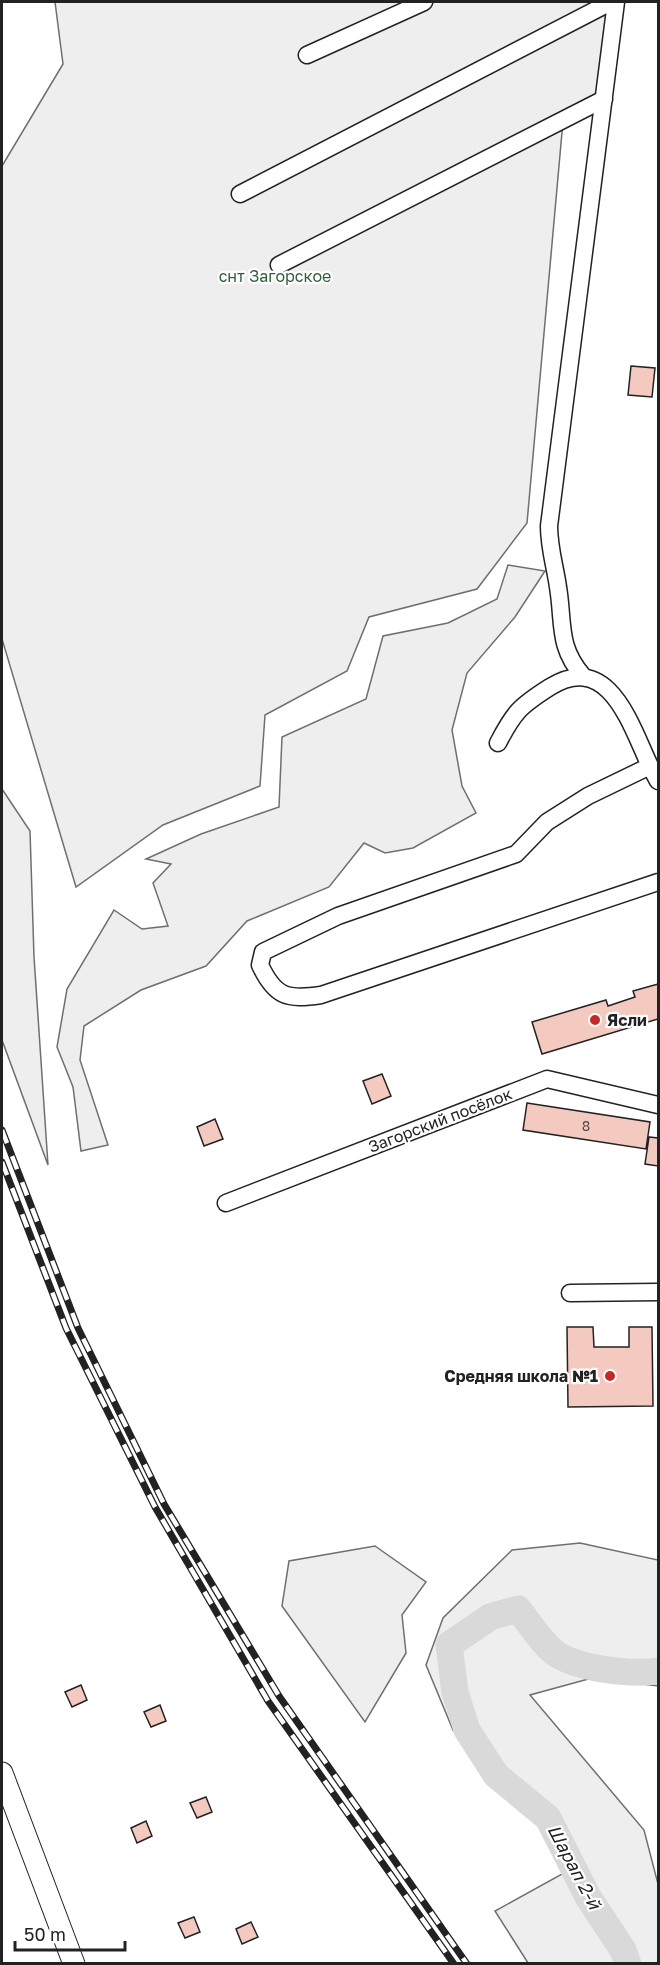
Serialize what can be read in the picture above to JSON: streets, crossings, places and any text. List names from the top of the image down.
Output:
{
  "streets": {
    "street": ["Загорский посёлок"]
  },
  "water": ["Шарап 2-й"],
  "parks": ["снт Загорское"],
  "places": ["Ясли", "Средняя школа №1"],
  "house_numbers": ["8"],
  "scale_bar": "50 m"
}
